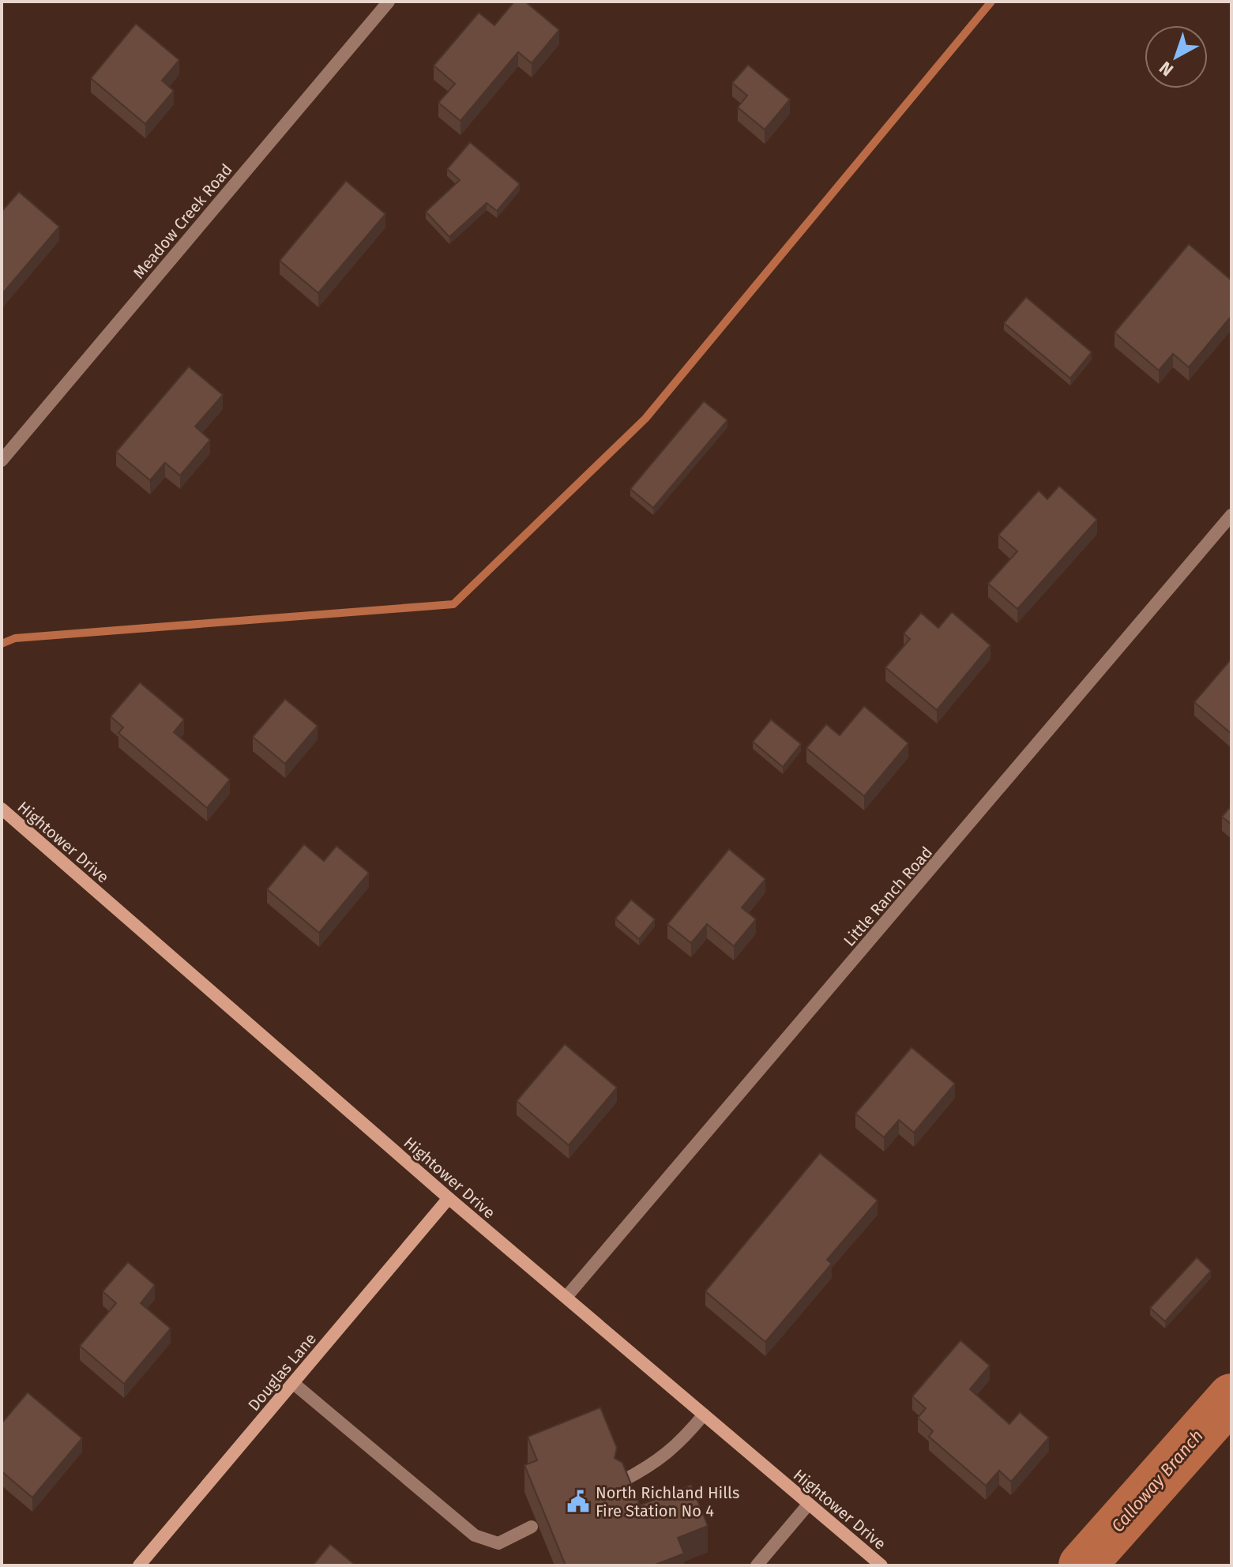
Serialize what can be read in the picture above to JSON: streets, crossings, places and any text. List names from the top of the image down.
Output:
{
  "streets": {
    "street": [
      "Meadow Creek Road",
      "Hightower Drive",
      "Little Ranch Road",
      "Douglas Lane"
    ]
  },
  "crossings": [
    ["Hightower Drive", "Little Ranch Road"],
    ["Hightower Drive", "Douglas Lane"]
  ],
  "water": ["Calloway Branch"],
  "places": {
    "public building": ["North Richland Hills Fire Station No 4"]
  },
  "north": "bottom left"
}
